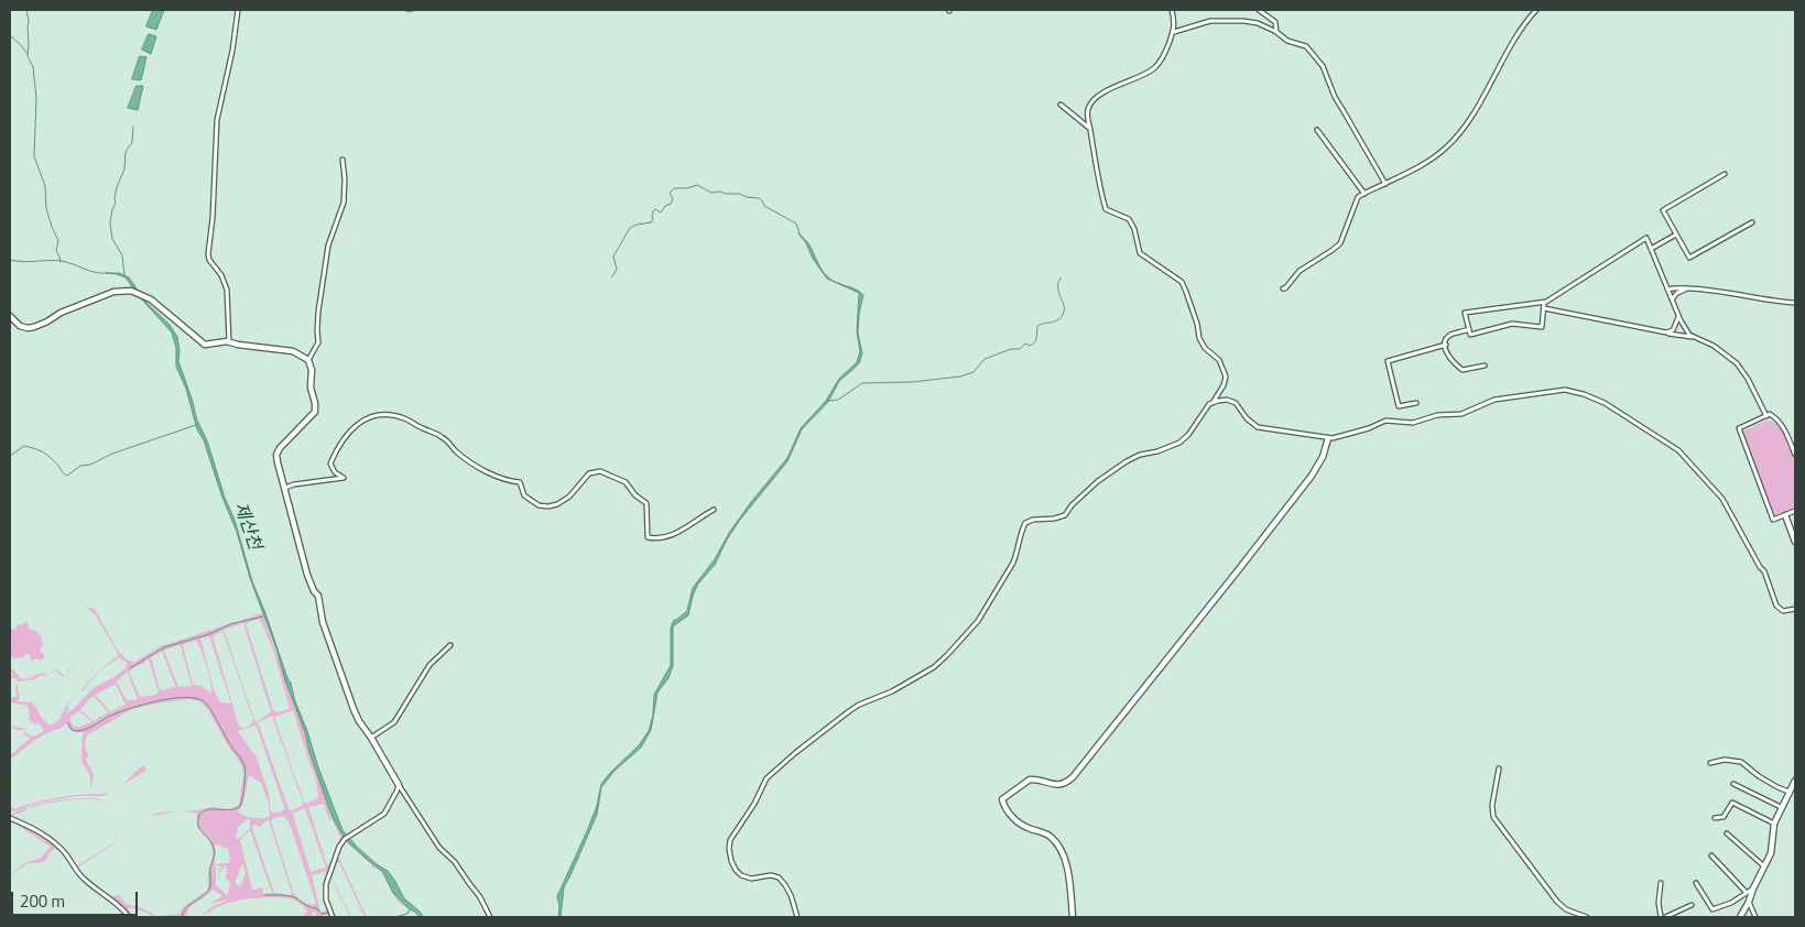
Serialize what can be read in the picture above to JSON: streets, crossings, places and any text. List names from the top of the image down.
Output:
{
  "water": ["제산천"],
  "scale_bar": "200 m"
}
